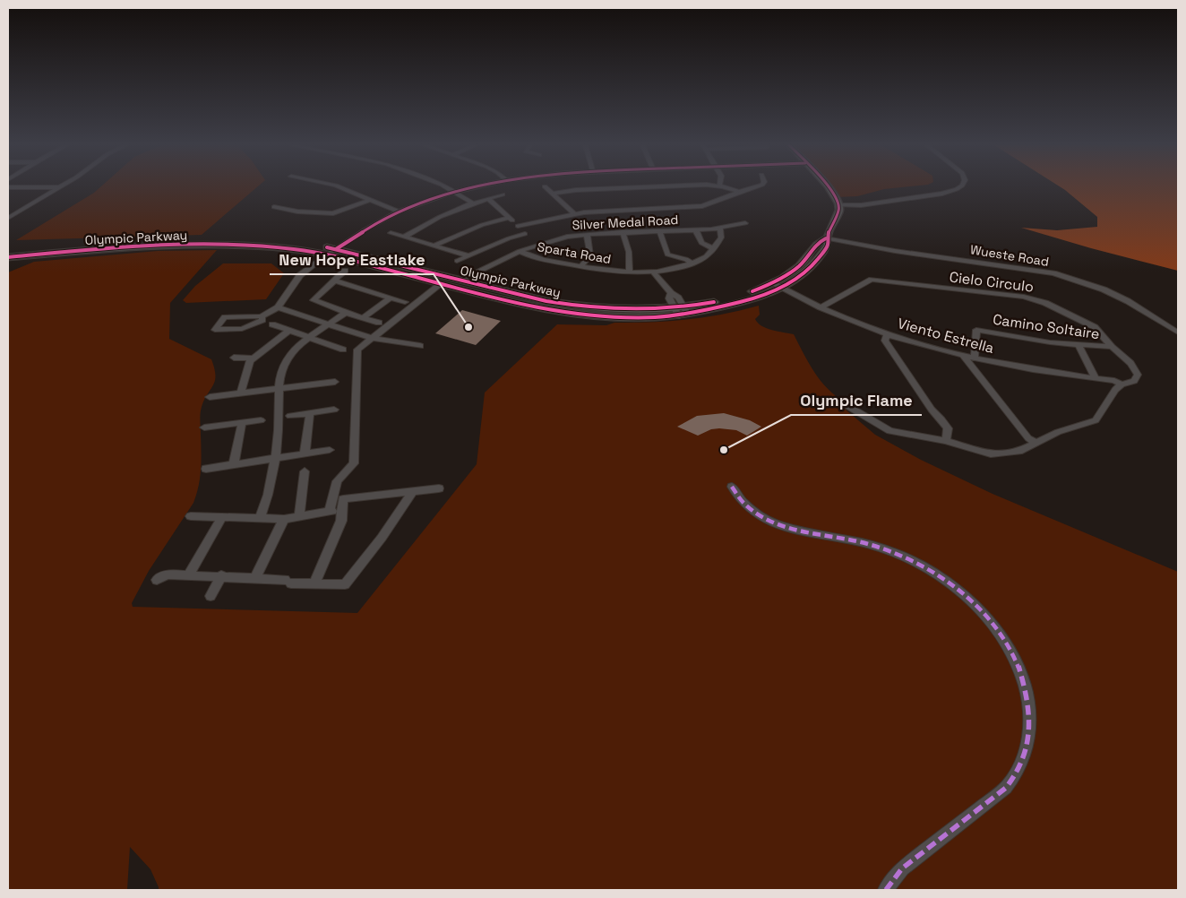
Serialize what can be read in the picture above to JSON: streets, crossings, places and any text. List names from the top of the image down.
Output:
{
  "streets": {
    "main road": ["Olympic Parkway"],
    "street": [
      "Silver Medal Road",
      "Sparta Road",
      "Wueste Road",
      "Cielo Circulo",
      "Camino Soltaire",
      "Viento Estrella"
    ]
  },
  "crossings": [
    ["Silver Medal Road", "Olympic Parkway"],
    ["Silver Medal Road", "Sparta Road"],
    ["Cielo Circulo", "Camino Soltaire"],
    ["Cielo Circulo", "Viento Estrella"],
    ["Camino Soltaire", "Viento Estrella"]
  ],
  "places": ["New Hope Eastlake", "Olympic Flame"]
}
